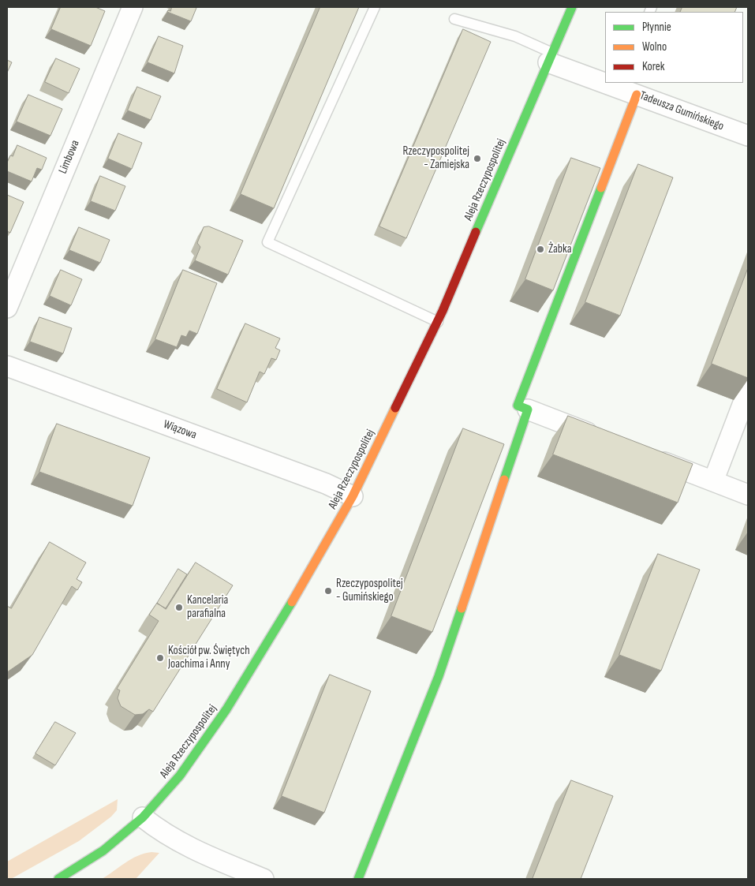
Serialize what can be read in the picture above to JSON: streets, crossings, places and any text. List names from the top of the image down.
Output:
{
  "streets": {
    "street": [
      "Tadeusza Gumińskiego",
      "Limbowa",
      "Aleja Rzeczypospolitej",
      "Wiązowa"
    ]
  },
  "crossings": [
    ["Tadeusza Gumińskiego", "Aleja Rzeczypospolitej"],
    ["Aleja Rzeczypospolitej", "Wiązowa"]
  ],
  "places": [
    "Rzeczypospolitej - Zamiejska",
    "Żabka",
    "Rzeczypospolitej - Gumińskiego",
    "Kancelaria parafialna",
    "Kościół pw. Świętych Joachima i Anny"
  ],
  "legend": ["Płynnie", "Wolno", "Korek"]
}
